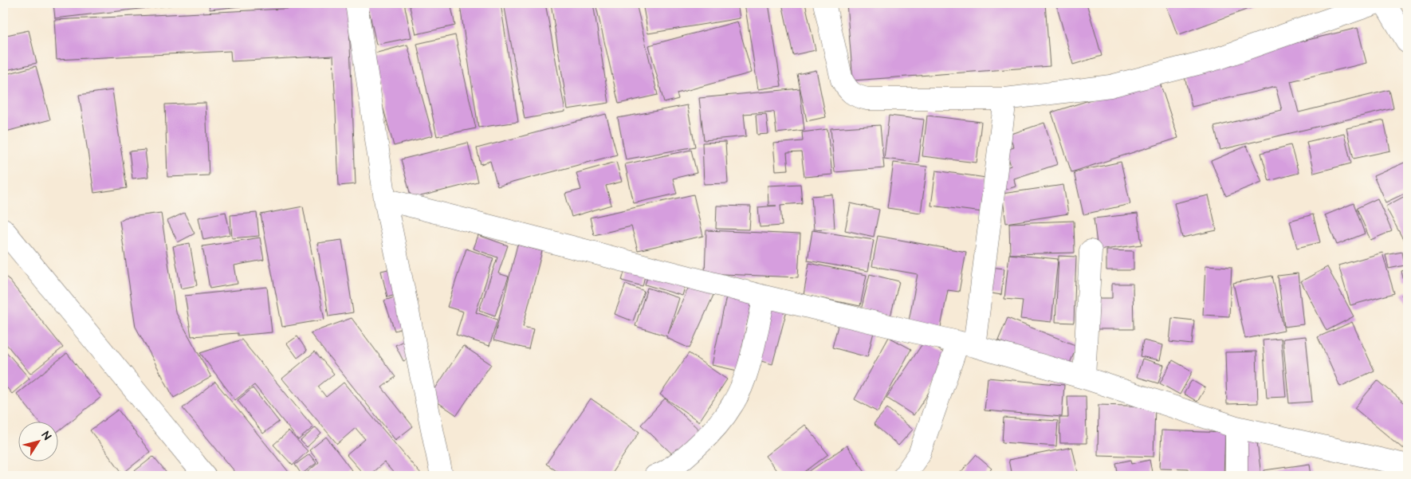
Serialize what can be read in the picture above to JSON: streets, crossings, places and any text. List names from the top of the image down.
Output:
{
  "north": "top right"
}
